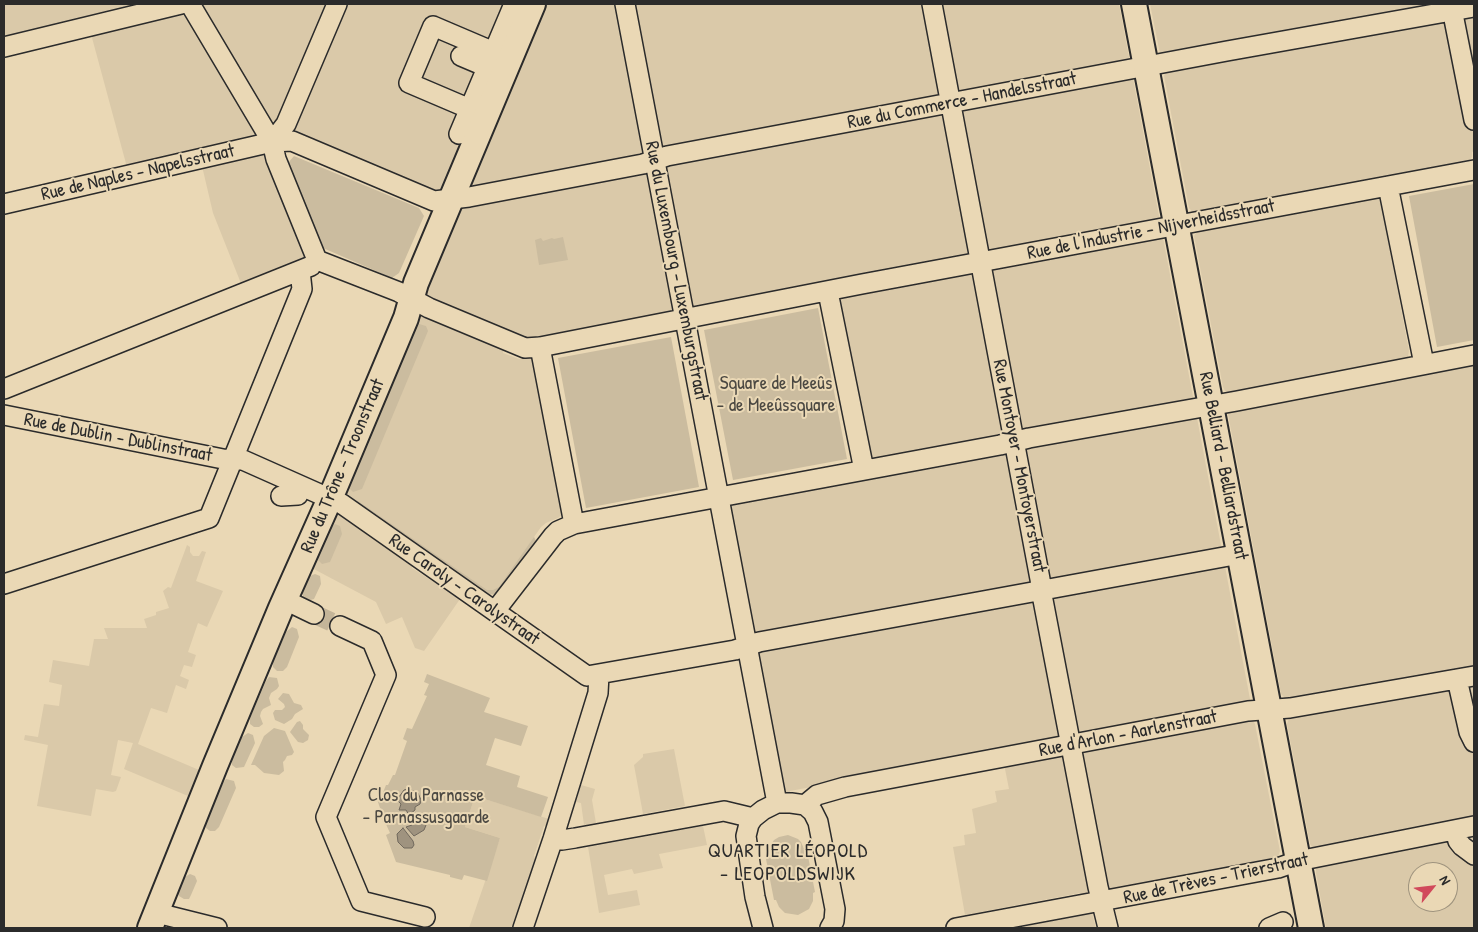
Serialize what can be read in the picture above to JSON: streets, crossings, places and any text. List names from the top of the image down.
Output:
{
  "streets": {
    "main road": ["Rue du Trône - Troonstraat", "Rue Belliard - Belliardstraat"],
    "street": [
      "Rue du Commerce - Handelsstraat",
      "Rue de Naples - Napelsstraat",
      "Rue de l'Industrie - Nijverheidsstraat",
      "Rue du Luxembourg - Luxemburgstraat",
      "Rue de Dublin - Dublinstraat",
      "Rue Montoyer - Montoyerstraat",
      "Rue Caroly - Carolystraat",
      "Rue d'Arlon - Aarlenstraat",
      "Rue de Trèves - Trierstraat"
    ]
  },
  "crossings": [
    ["Rue du Commerce - Handelsstraat", "Rue de Naples - Napelsstraat"],
    ["Rue du Commerce - Handelsstraat", "Rue du Luxembourg - Luxemburgstraat"],
    ["Rue du Commerce - Handelsstraat", "Rue du Trône - Troonstraat"],
    ["Rue du Commerce - Handelsstraat", "Rue Montoyer - Montoyerstraat"],
    ["Rue du Commerce - Handelsstraat", "Rue Belliard - Belliardstraat"],
    ["Rue de Naples - Napelsstraat", "Rue du Trône - Troonstraat"],
    ["Rue de l'Industrie - Nijverheidsstraat", "Rue Montoyer - Montoyerstraat"],
    ["Rue de l'Industrie - Nijverheidsstraat", "Rue Belliard - Belliardstraat"],
    ["Rue de Dublin - Dublinstraat", "Rue du Trône - Troonstraat"],
    ["Rue de Dublin - Dublinstraat", "Rue Caroly - Carolystraat"],
    ["Rue du Trône - Troonstraat", "Rue Caroly - Carolystraat"],
    ["Rue Montoyer - Montoyerstraat", "Rue d'Arlon - Aarlenstraat"],
    ["Rue Montoyer - Montoyerstraat", "Rue de Trèves - Trierstraat"],
    ["Rue Belliard - Belliardstraat", "Rue d'Arlon - Aarlenstraat"],
    ["Rue Belliard - Belliardstraat", "Rue de Trèves - Trierstraat"]
  ],
  "districts": ["QUARTIER LÉOPOLD - LEOPOLDSWIJK"],
  "parks": ["Square de Meeûs - de Meeûssquare", "Clos du Parnasse - Parnassusgaarde"],
  "north": "top right"
}
